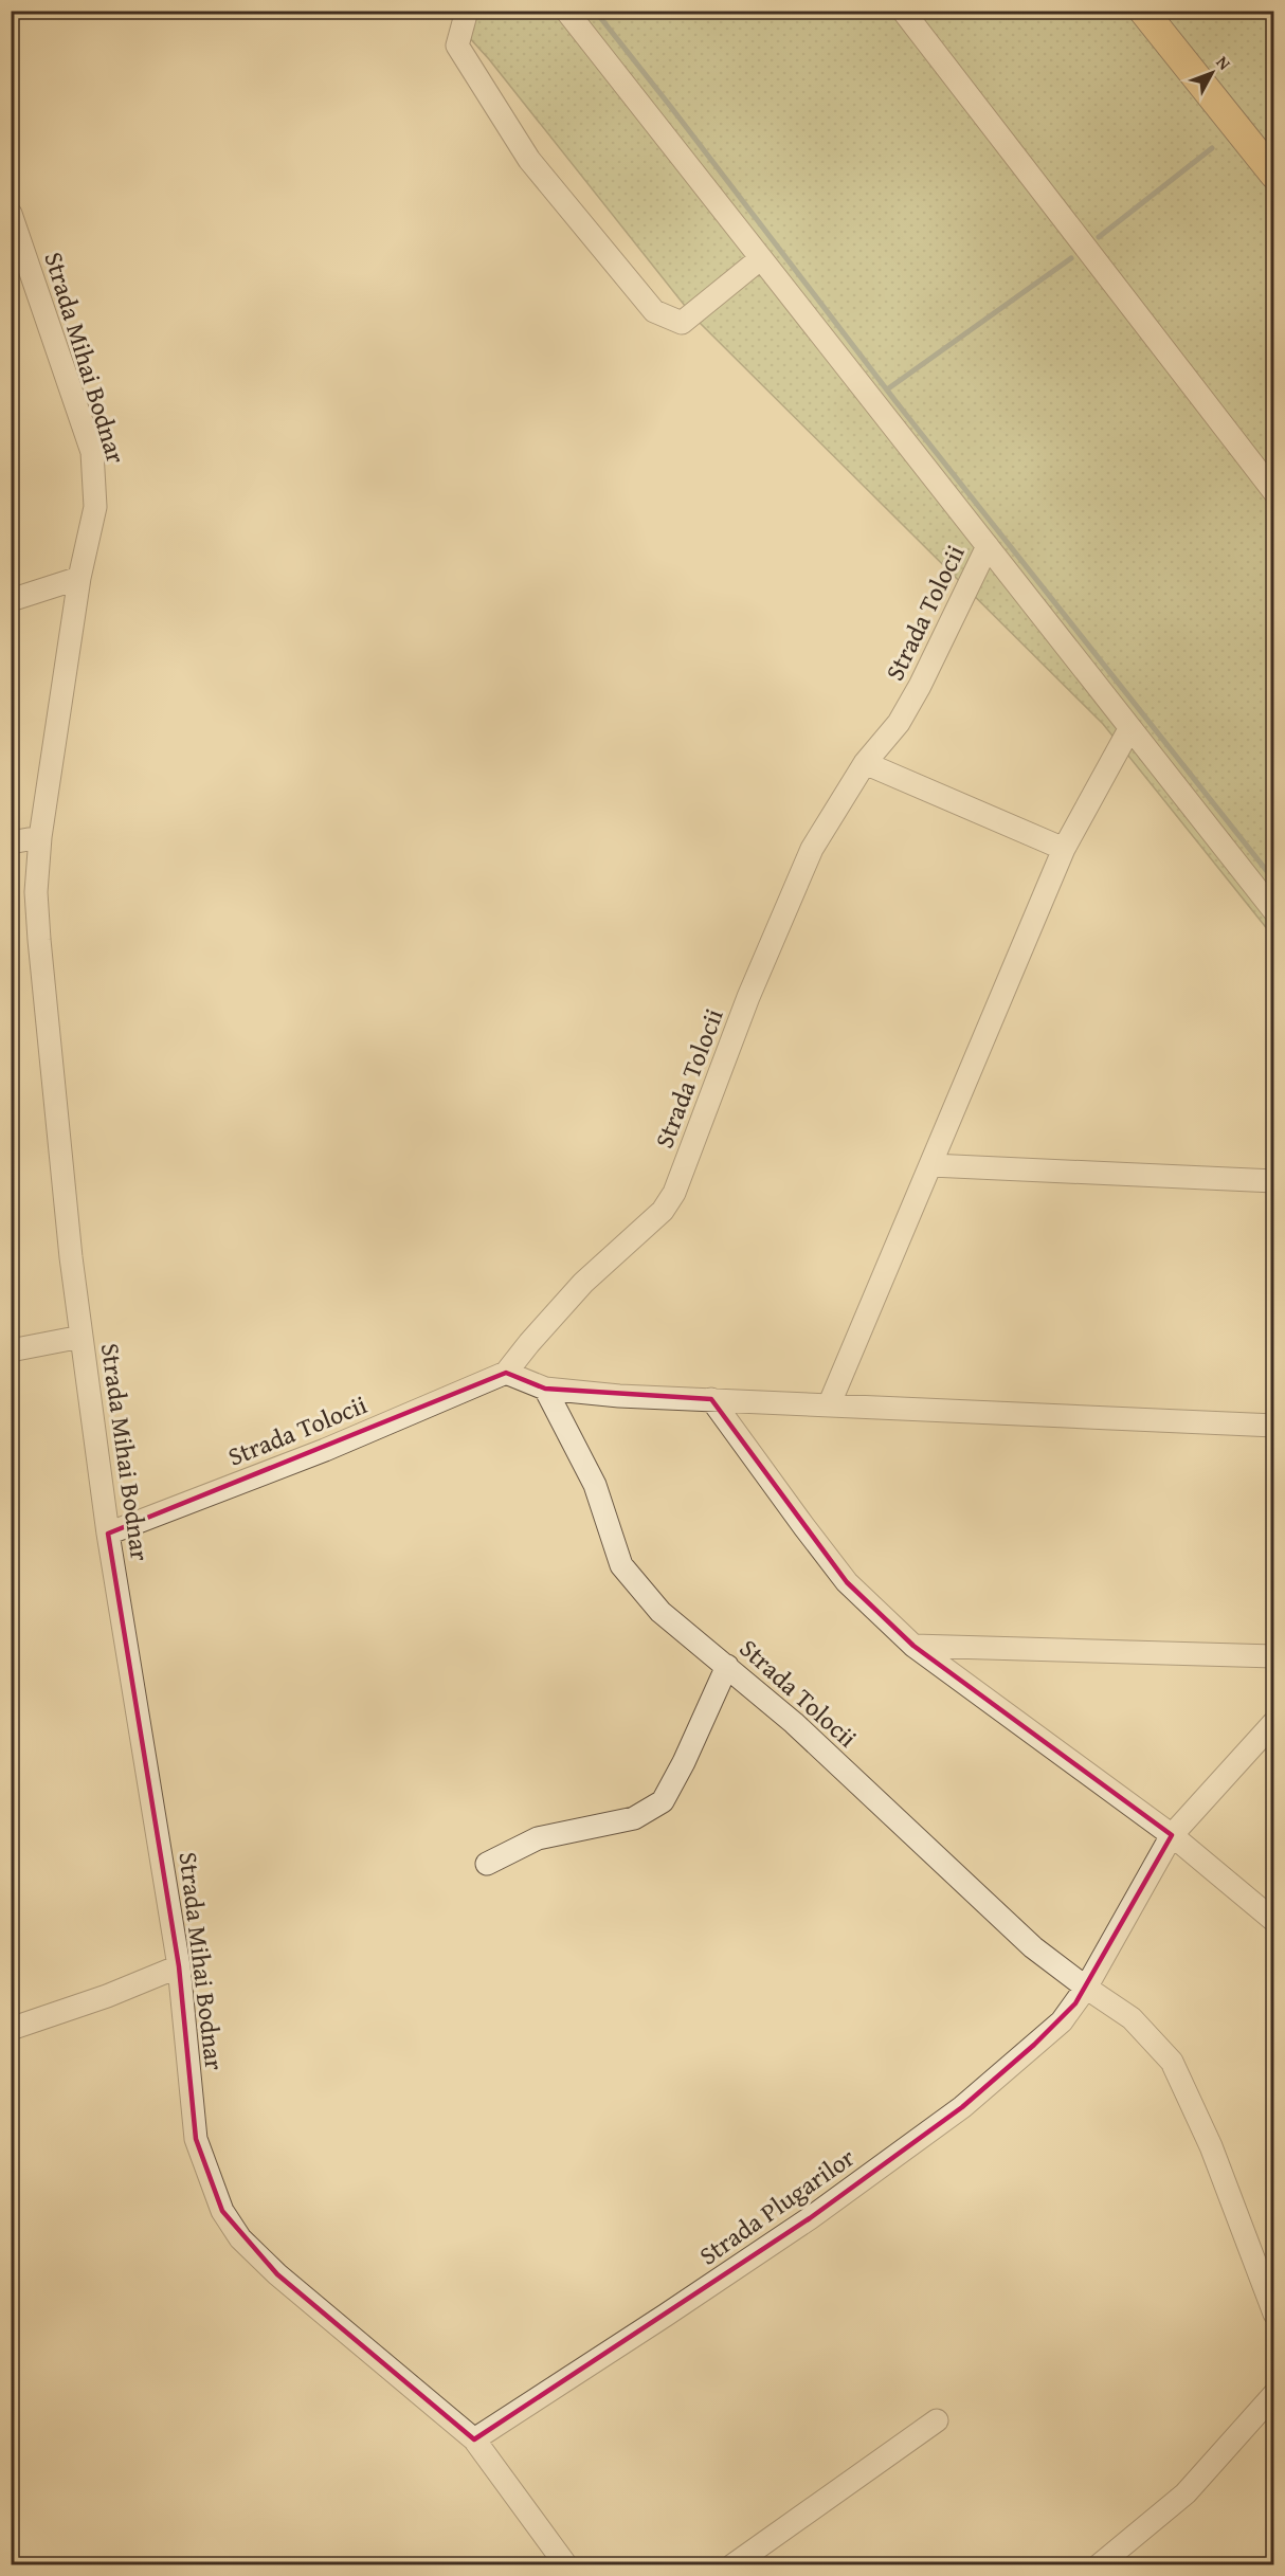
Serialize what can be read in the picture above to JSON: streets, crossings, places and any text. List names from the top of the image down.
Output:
{
  "streets": {
    "street": ["Strada Mihai Bodnar", "Strada Tolocii", "Strada Plugarilor"]
  },
  "crossings": [
    ["Strada Mihai Bodnar", "Strada Tolocii"],
    ["Strada Mihai Bodnar", "Strada Plugarilor"],
    ["Strada Tolocii", "Strada Plugarilor"]
  ],
  "north": "top right"
}
